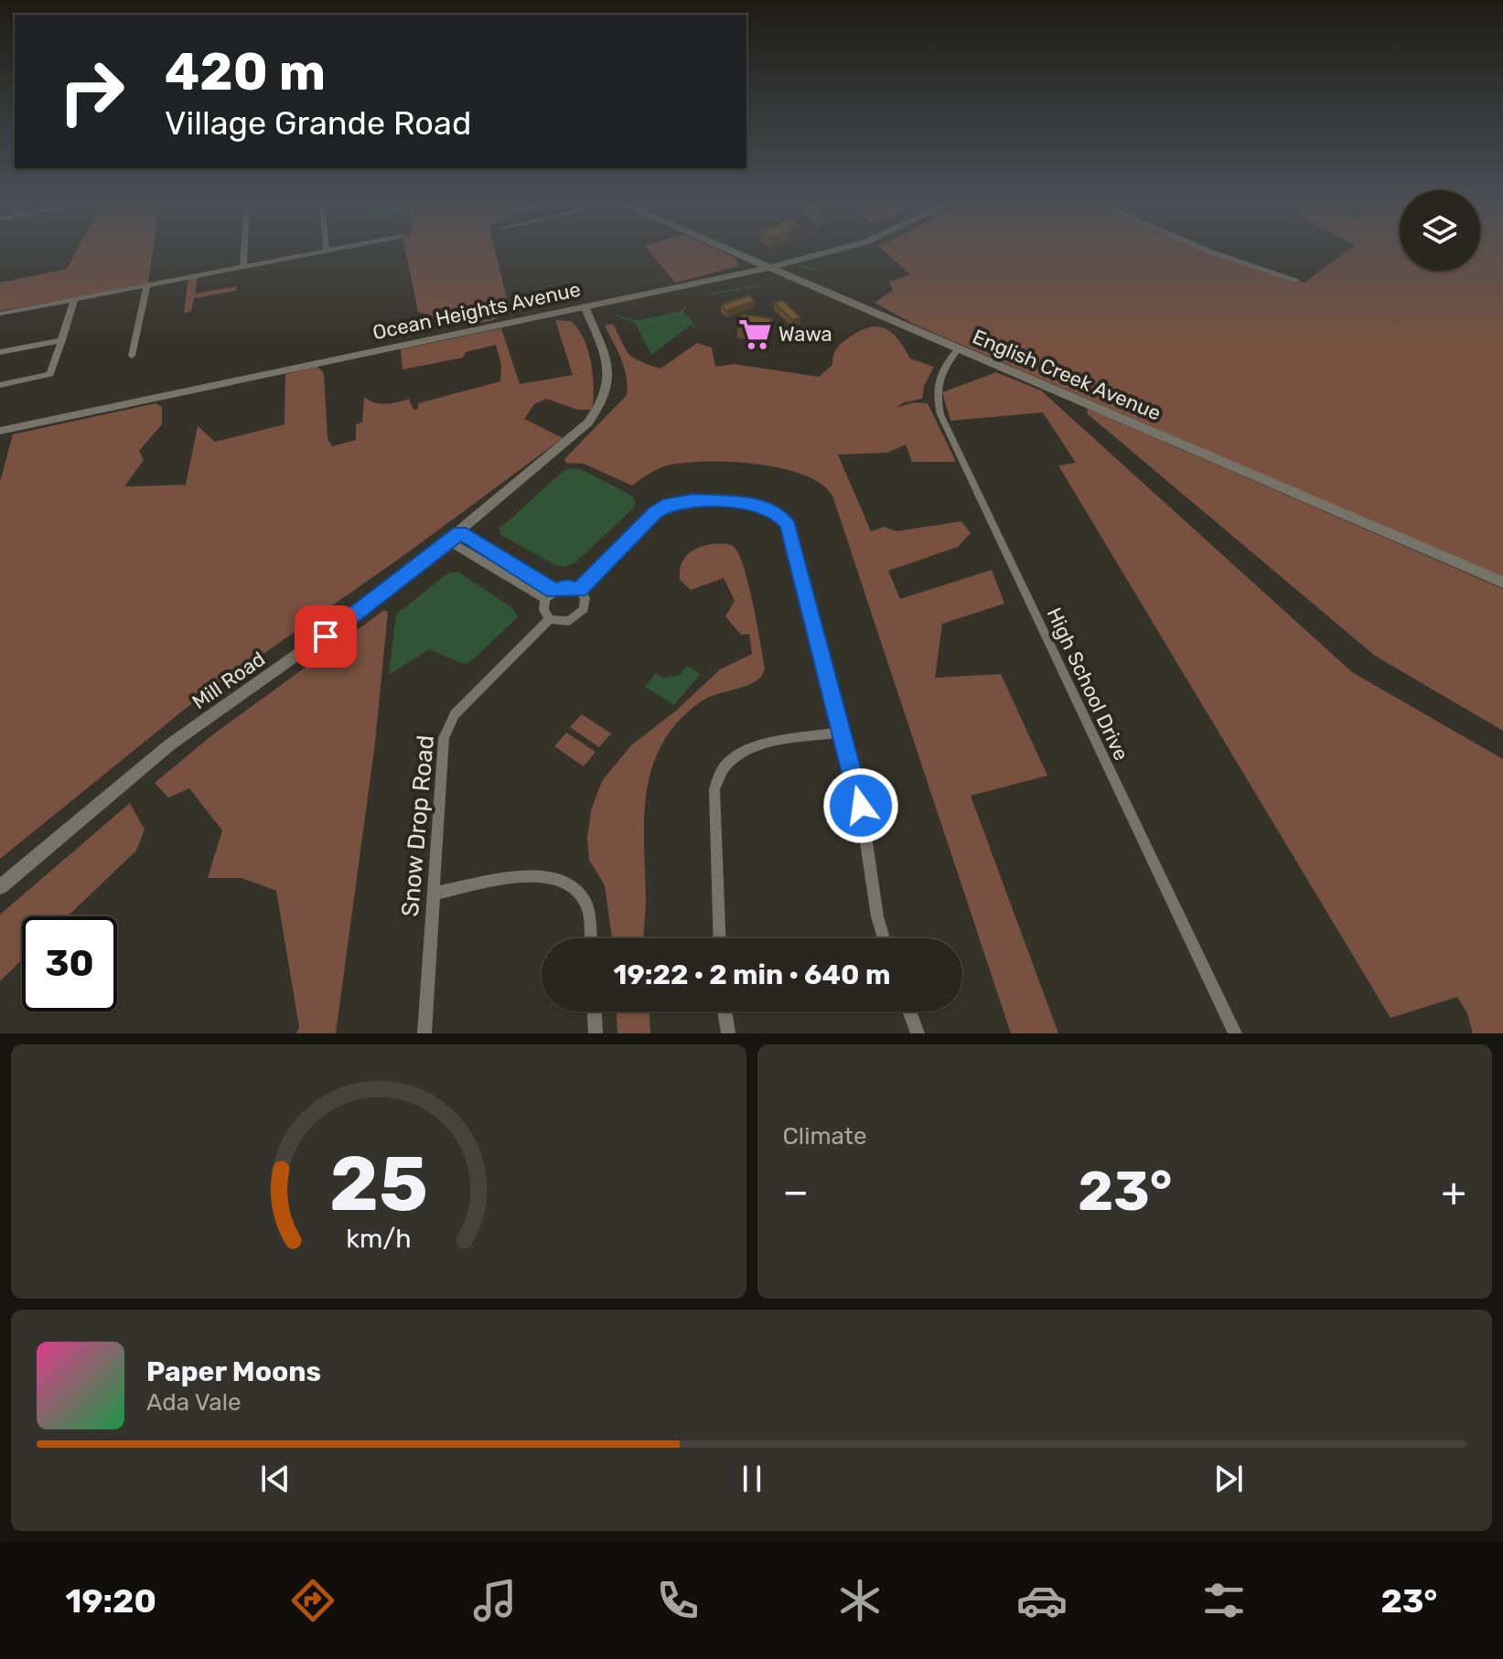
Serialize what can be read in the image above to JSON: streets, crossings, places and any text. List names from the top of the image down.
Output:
{
  "streets": {
    "main road": ["Ocean Heights Avenue", "English Creek Avenue"],
    "street": ["Mill Road", "High School Drive", "Snow Drop Road"]
  },
  "crossings": [
    ["Ocean Heights Avenue", "English Creek Avenue"],
    ["Ocean Heights Avenue", "Mill Road"],
    ["English Creek Avenue", "High School Drive"]
  ],
  "places": {
    "supermarket": ["Wawa"]
  },
  "page": {
    "turn": ["420 m", "Village Grande Road"],
    "limit": "30",
    "trip": "19:22 · 2 min · 640 m",
    "tile": "Climate",
    "heat": ["−", "23°", "+"],
    "song": ["Paper Moons", "Ada Vale"],
    "tabs": ["19:20", "23°"],
    "gauge": ["25", "km/h"]
  }
}
